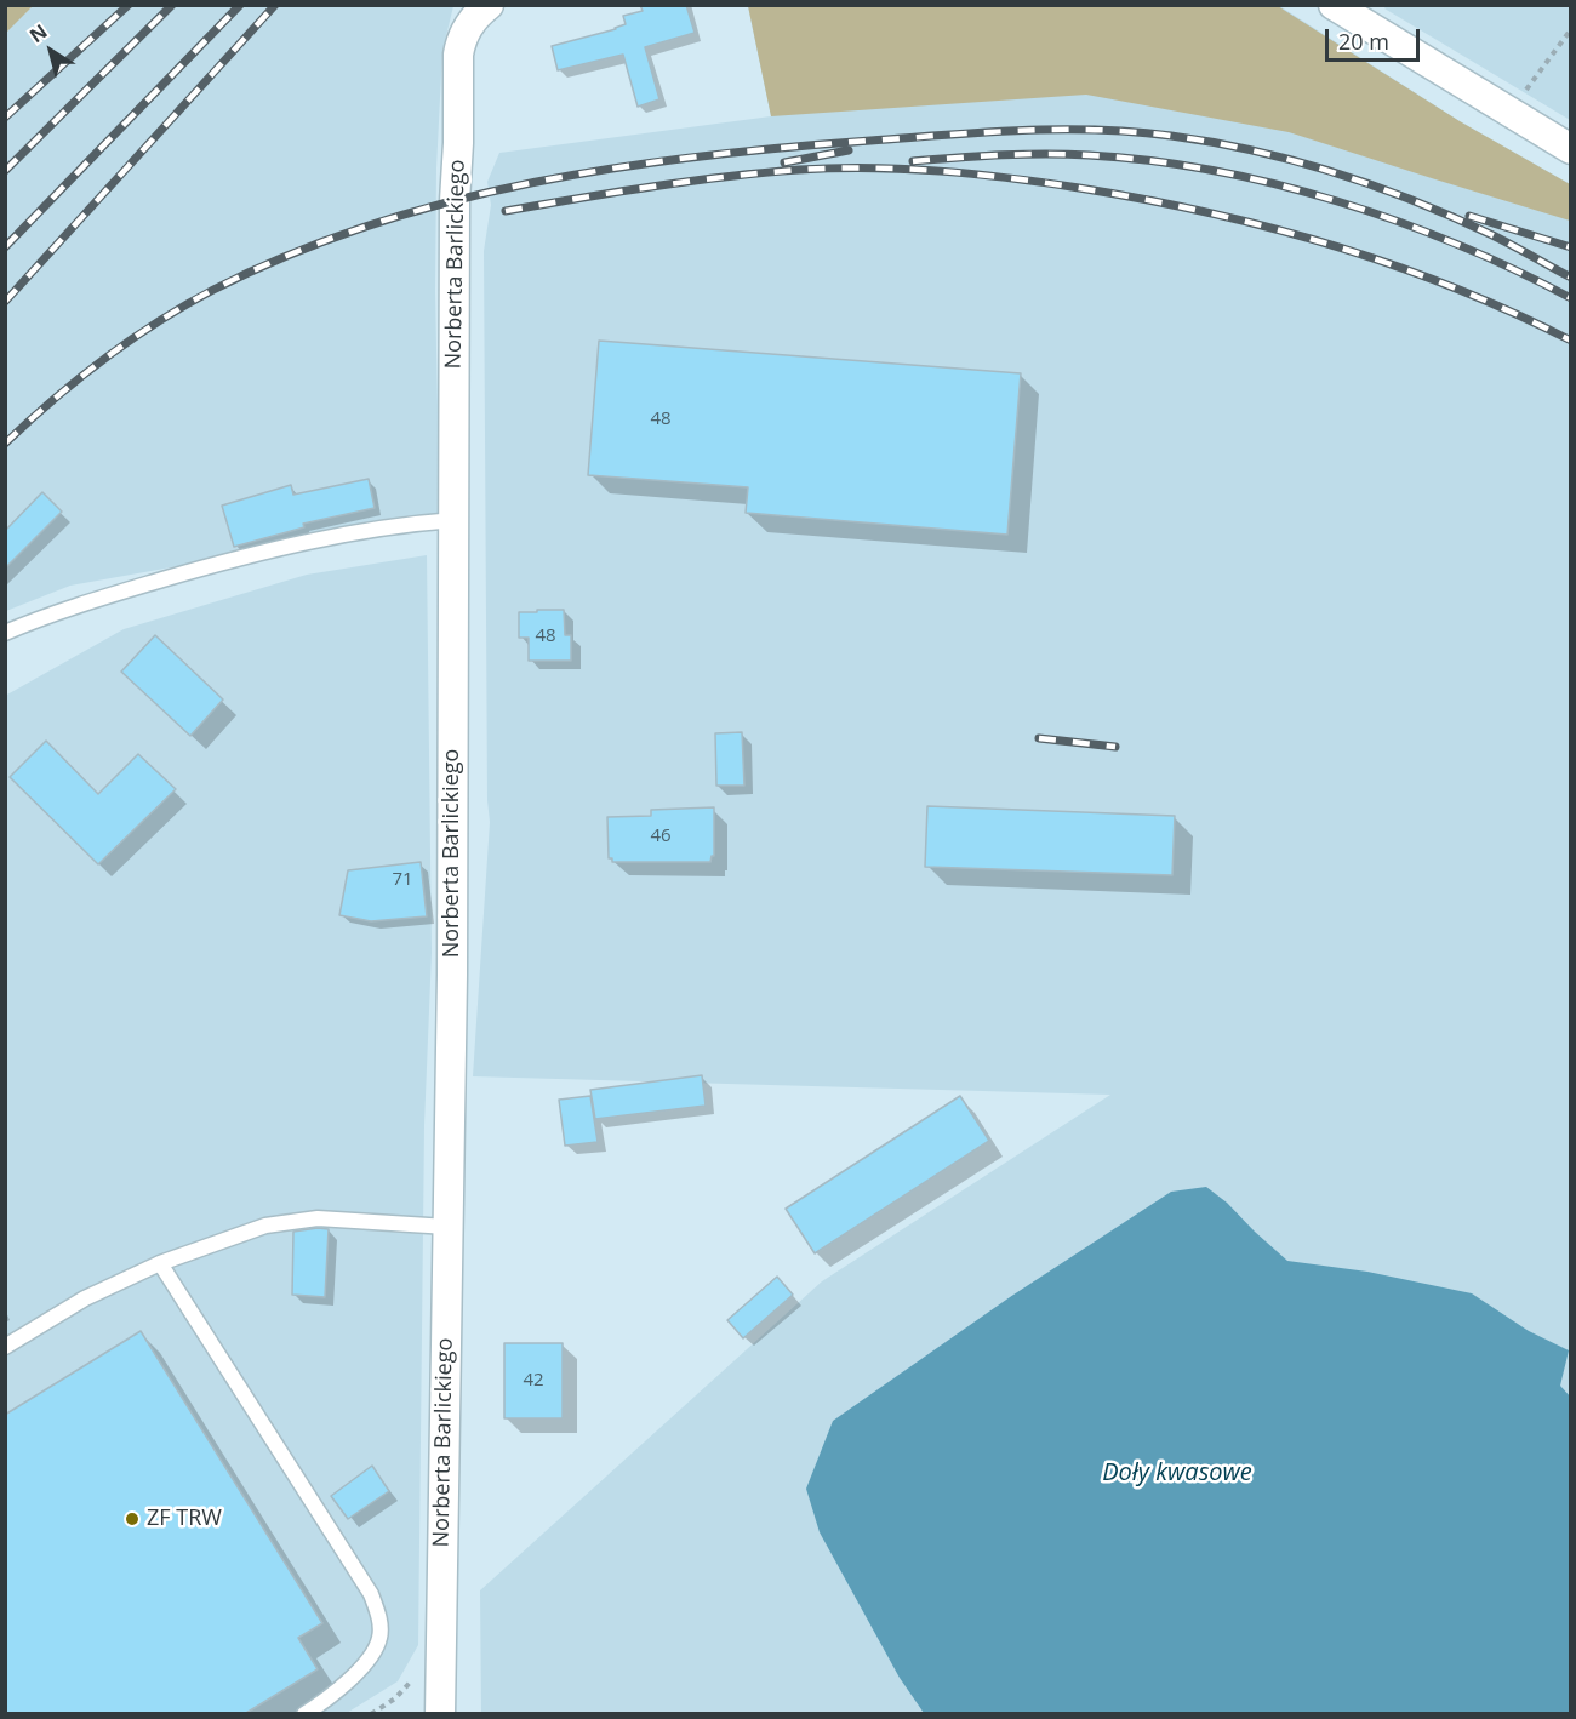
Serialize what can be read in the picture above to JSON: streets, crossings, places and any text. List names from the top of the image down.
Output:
{
  "streets": {
    "street": ["Norberta Barlickiego"]
  },
  "water": ["Doły kwasowe"],
  "places": ["ZF TRW"],
  "house_numbers": [
    "48",
    "48",
    "46",
    "71",
    "42"
  ],
  "scale_bar": "20 m",
  "north": "top left"
}
